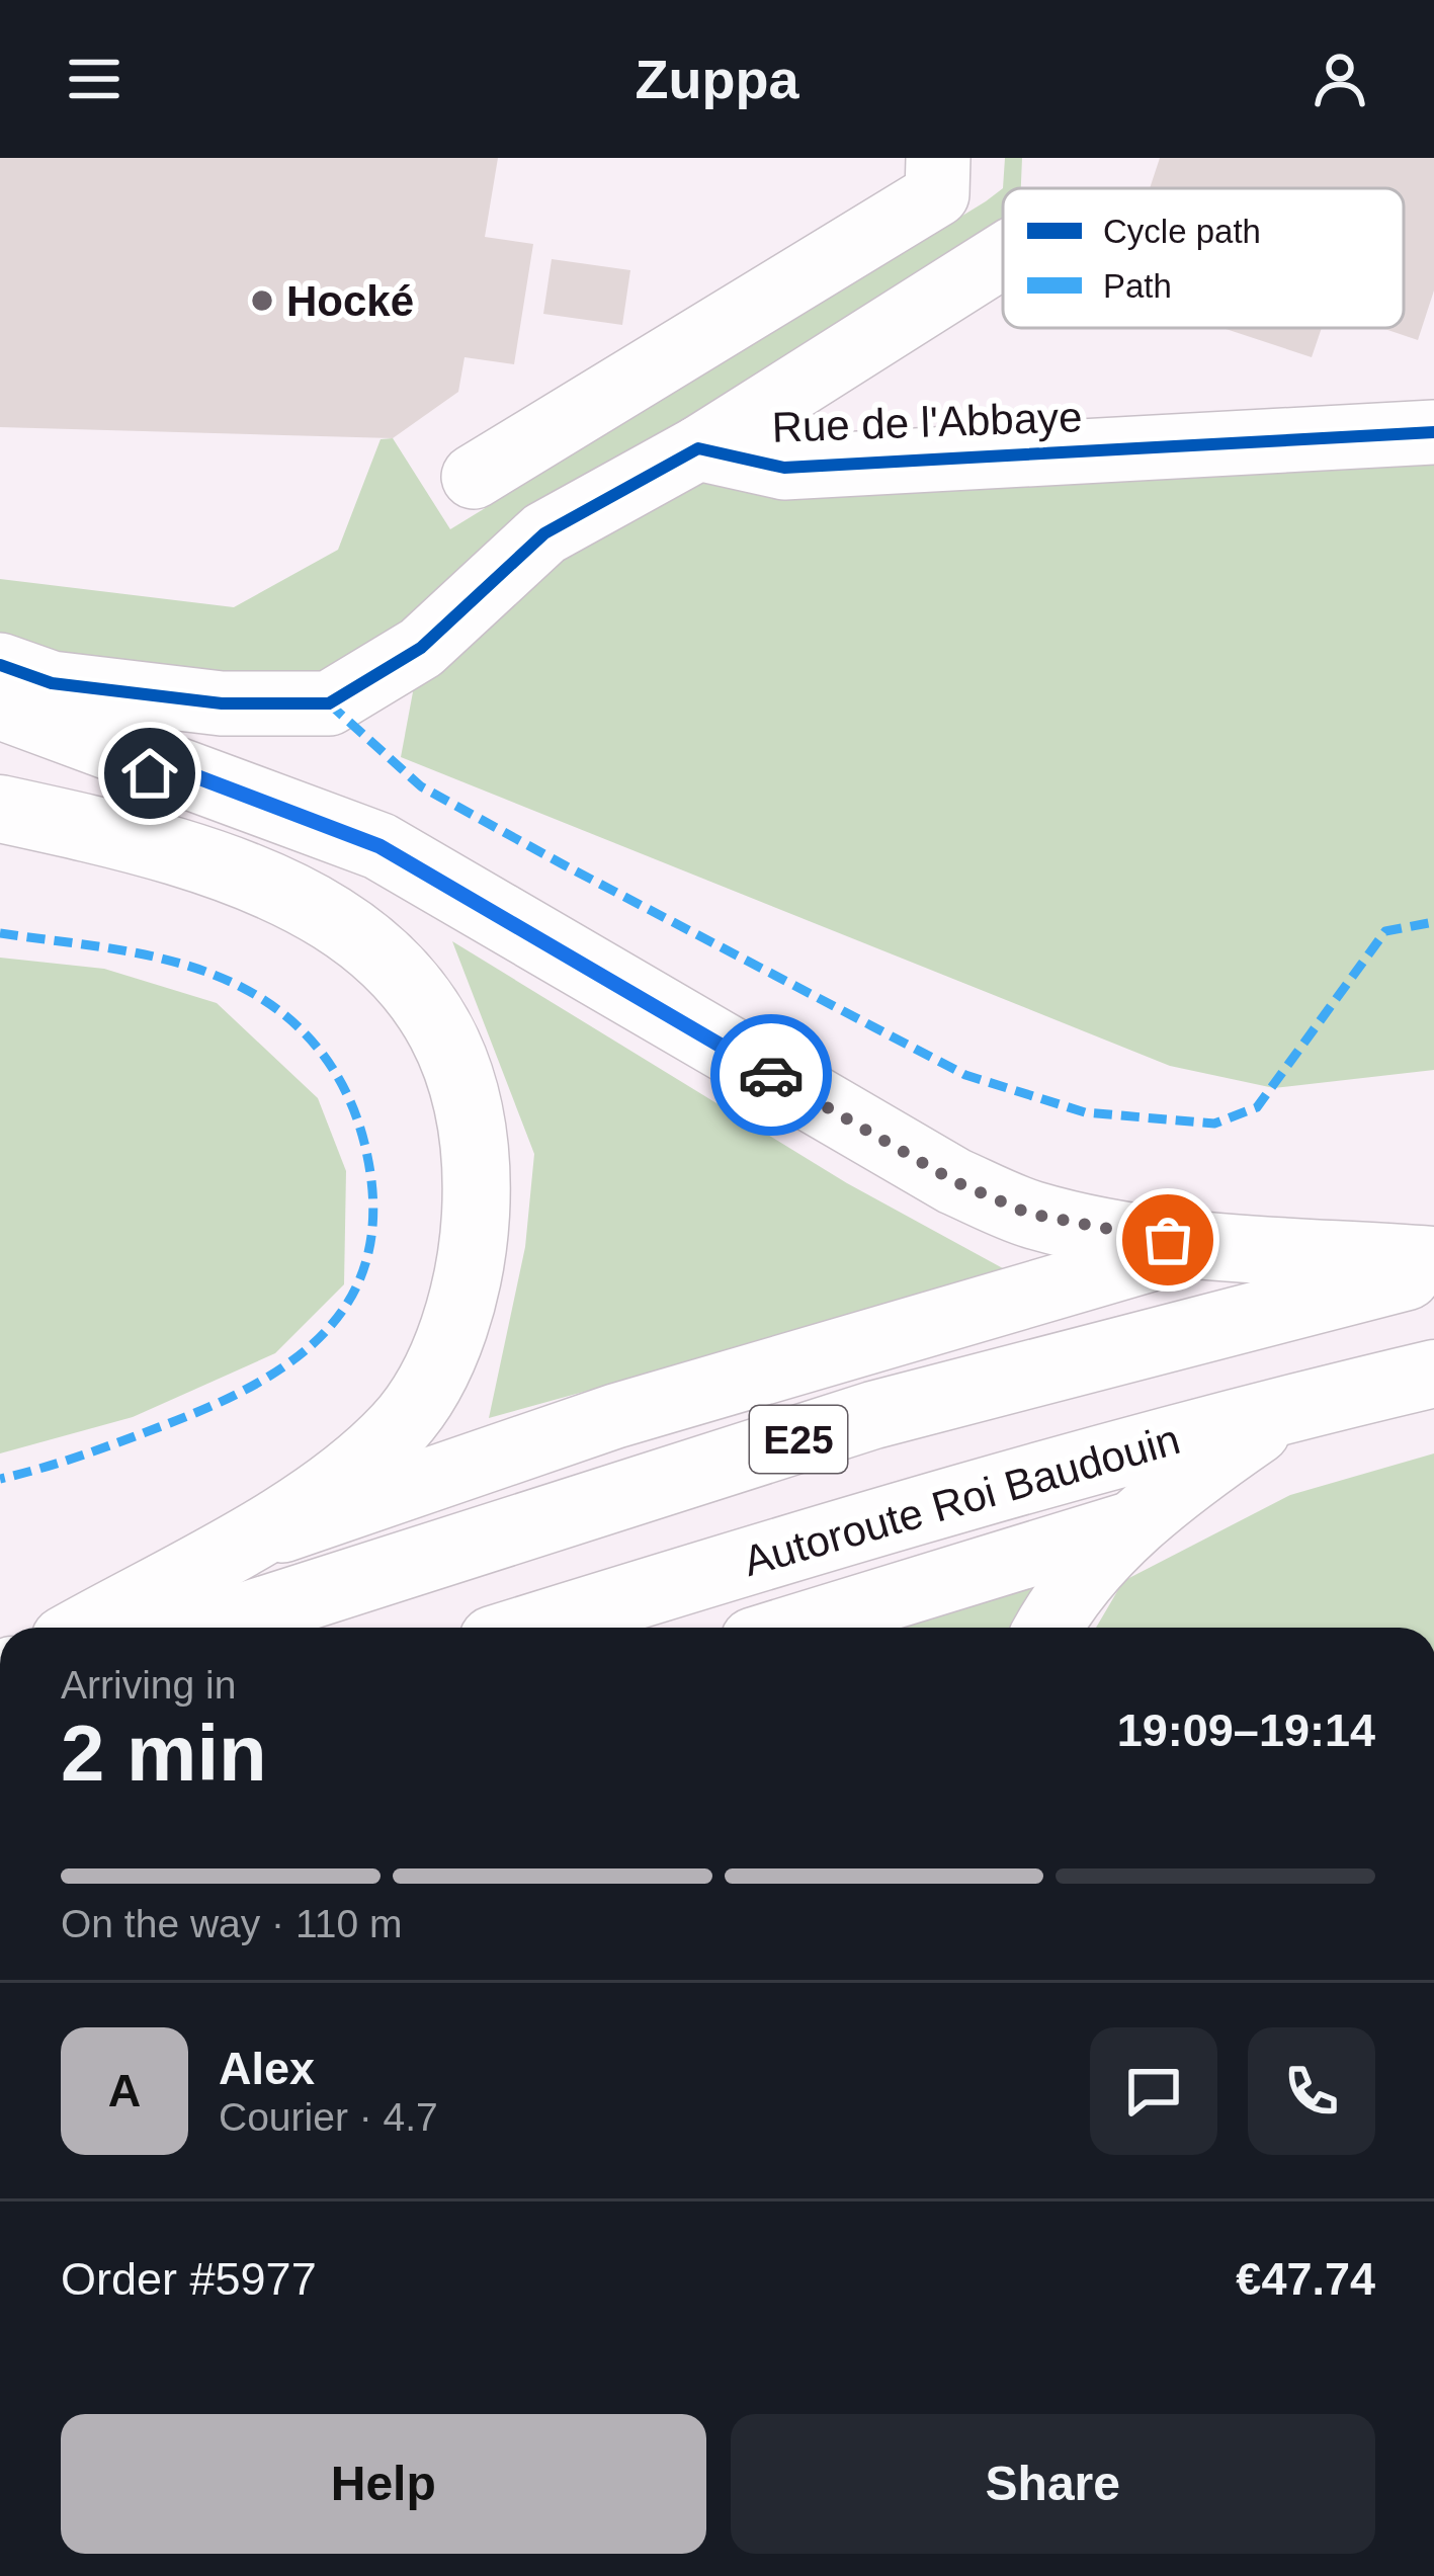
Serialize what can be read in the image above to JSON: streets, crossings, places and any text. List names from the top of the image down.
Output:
{
  "streets": {
    "highway": ["E25", "Autoroute Roi Baudouin"],
    "street": ["Rue de l'Abbaye"]
  },
  "places": ["Hocké"],
  "legend": ["Cycle path", "Path"],
  "page": {
    "header": "Zuppa",
    "heading": ["2 min", "Arriving in", "19:09–19:14"],
    "panel": [
      "Alex",
      "Courier · 4.7",
      "Order #5977",
      "€47.74"
    ],
    "bar": "On the way · 110 m",
    "round": "A",
    "buttons": ["Help", "Share"]
  }
}
